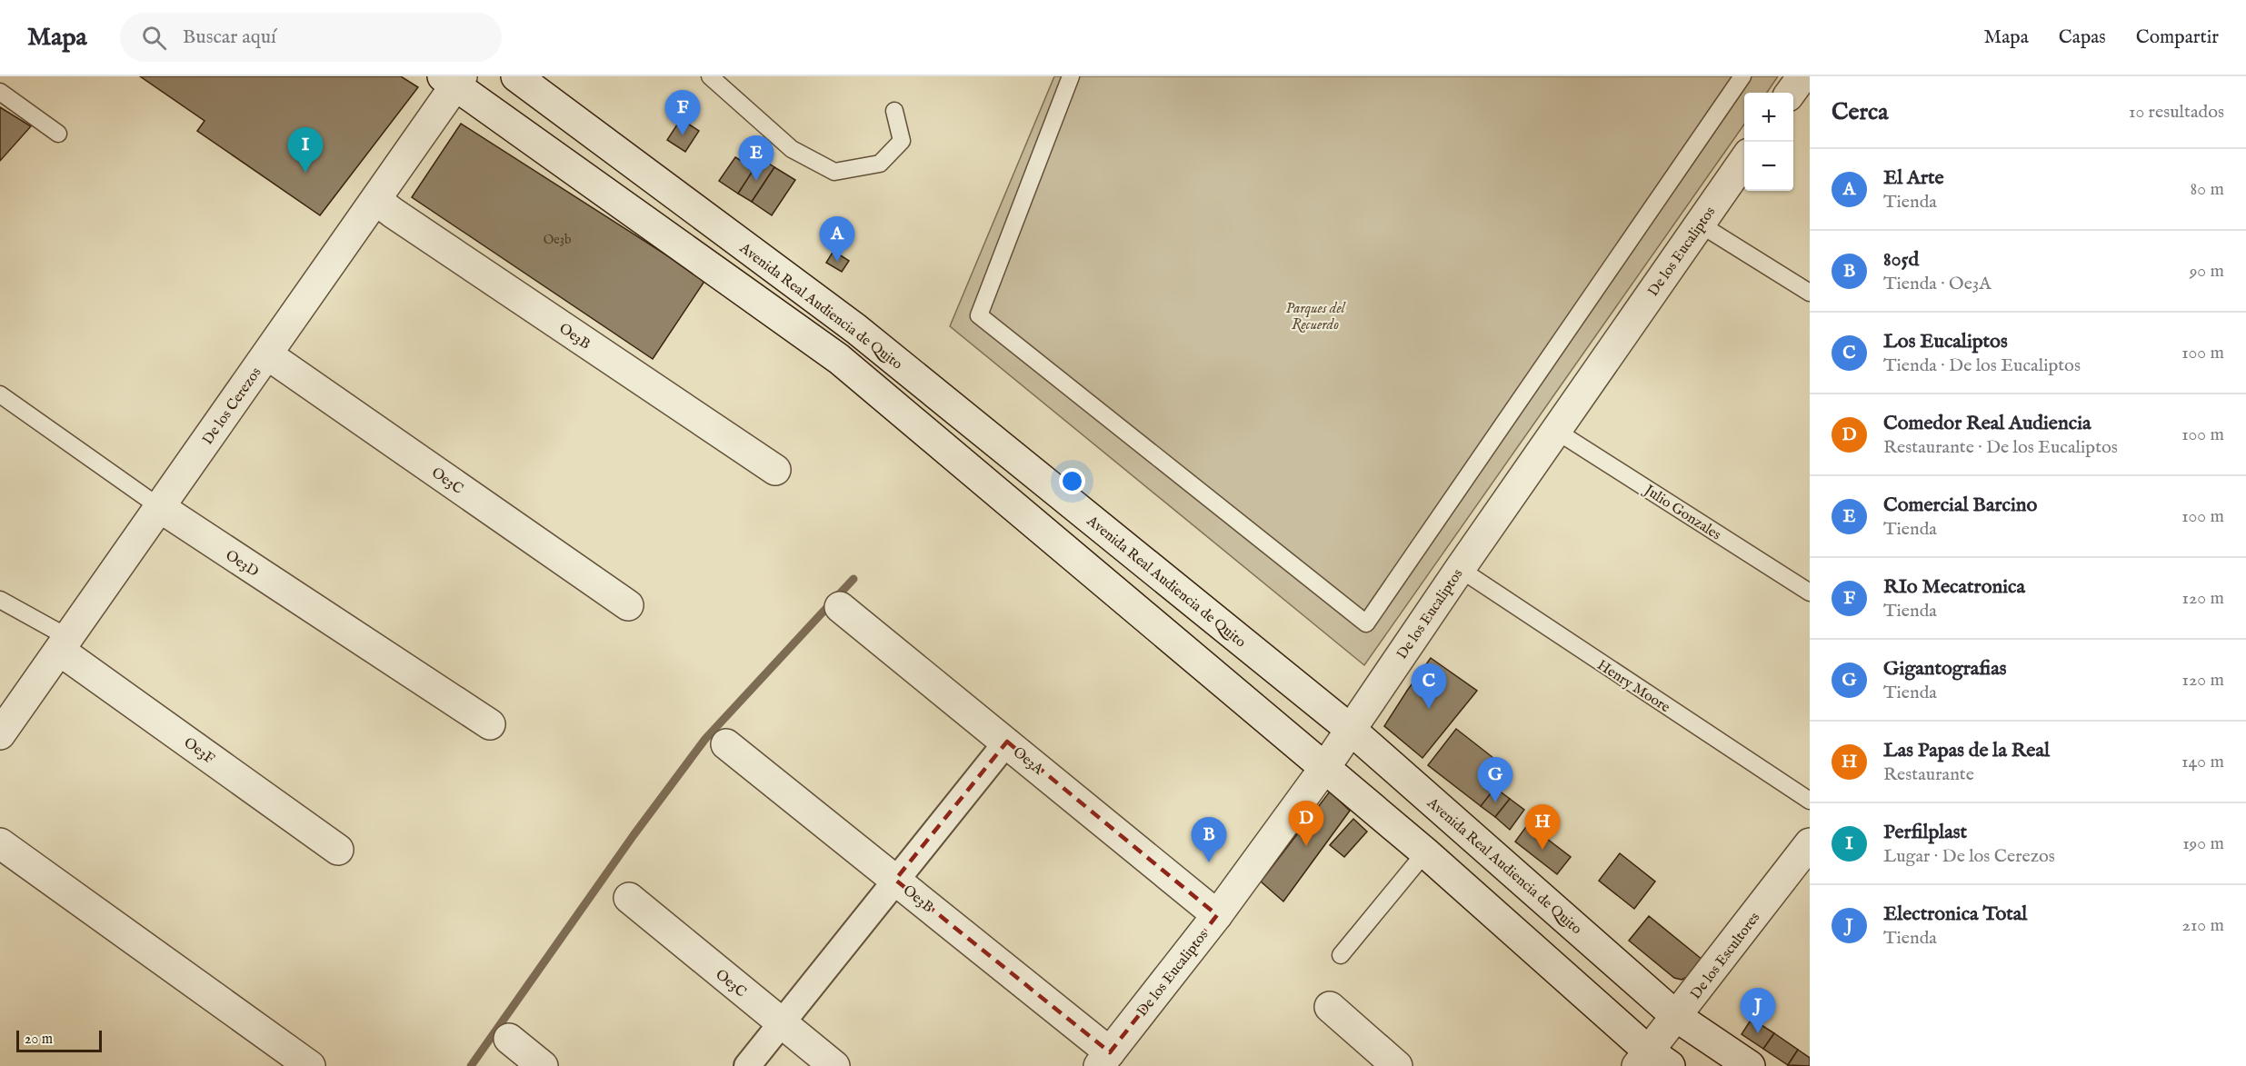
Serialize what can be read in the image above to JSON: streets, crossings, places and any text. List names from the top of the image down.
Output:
{
  "streets": {
    "street": [
      "De los Eucaliptos",
      "Avenida Real Audiencia de Quito",
      "Oe3B",
      "De los Cerezos",
      "Oe3C",
      "Oe3D",
      "Oe3F",
      "Oe3A",
      "De los Escultores"
    ],
    "lane": ["Julio Gonzales", "Henry Moore"]
  },
  "crossings": [
    ["De los Eucaliptos", "Avenida Real Audiencia de Quito"],
    ["De los Eucaliptos", "Oe3B"],
    ["De los Eucaliptos", "Julio Gonzales"],
    ["De los Eucaliptos", "Henry Moore"],
    ["De los Eucaliptos", "Oe3A"],
    ["Avenida Real Audiencia de Quito", "De los Escultores"],
    ["Oe3B", "De los Cerezos"],
    ["De los Cerezos", "Oe3C"],
    ["De los Cerezos", "Oe3D"],
    ["De los Cerezos", "Oe3F"]
  ],
  "parks": ["Parques del Recuerdo"],
  "house_numbers": ["Oe3b"],
  "scale_bar": "20 m",
  "page": {
    "header": "Mapa",
    "search": "Buscar aquí",
    "nav": ["Mapa", "Capas", "Compartir"],
    "heading": ["Cerca", "10 resultados"],
    "pins": [
      "F",
      "I",
      "E",
      "A",
      "C",
      "G",
      "D",
      "H",
      "B",
      "J"
    ],
    "map_buttons": ["+", "−"],
    "list": [
      {
        "mark": "A",
        "name": "El Arte",
        "note": "Tienda",
        "value": "80 m"
      },
      {
        "mark": "B",
        "name": "805d",
        "note": "Tienda · Oe3A",
        "value": "90 m"
      },
      {
        "mark": "C",
        "name": "Los Eucaliptos",
        "note": "Tienda · De los Eucaliptos",
        "value": "100 m"
      },
      {
        "mark": "D",
        "name": "Comedor Real Audiencia",
        "note": "Restaurante · De los Eucaliptos",
        "value": "100 m"
      },
      {
        "mark": "E",
        "name": "Comercial Barcino",
        "note": "Tienda",
        "value": "100 m"
      },
      {
        "mark": "F",
        "name": "RIo Mecatronica",
        "note": "Tienda",
        "value": "120 m"
      },
      {
        "mark": "G",
        "name": "Gigantografias",
        "note": "Tienda",
        "value": "120 m"
      },
      {
        "mark": "H",
        "name": "Las Papas de la Real",
        "note": "Restaurante",
        "value": "140 m"
      },
      {
        "mark": "I",
        "name": "Perfilplast",
        "note": "Lugar · De los Cerezos",
        "value": "190 m"
      },
      {
        "mark": "J",
        "name": "Electronica Total",
        "note": "Tienda",
        "value": "210 m"
      }
    ],
    "scale": "20 m"
  }
}
